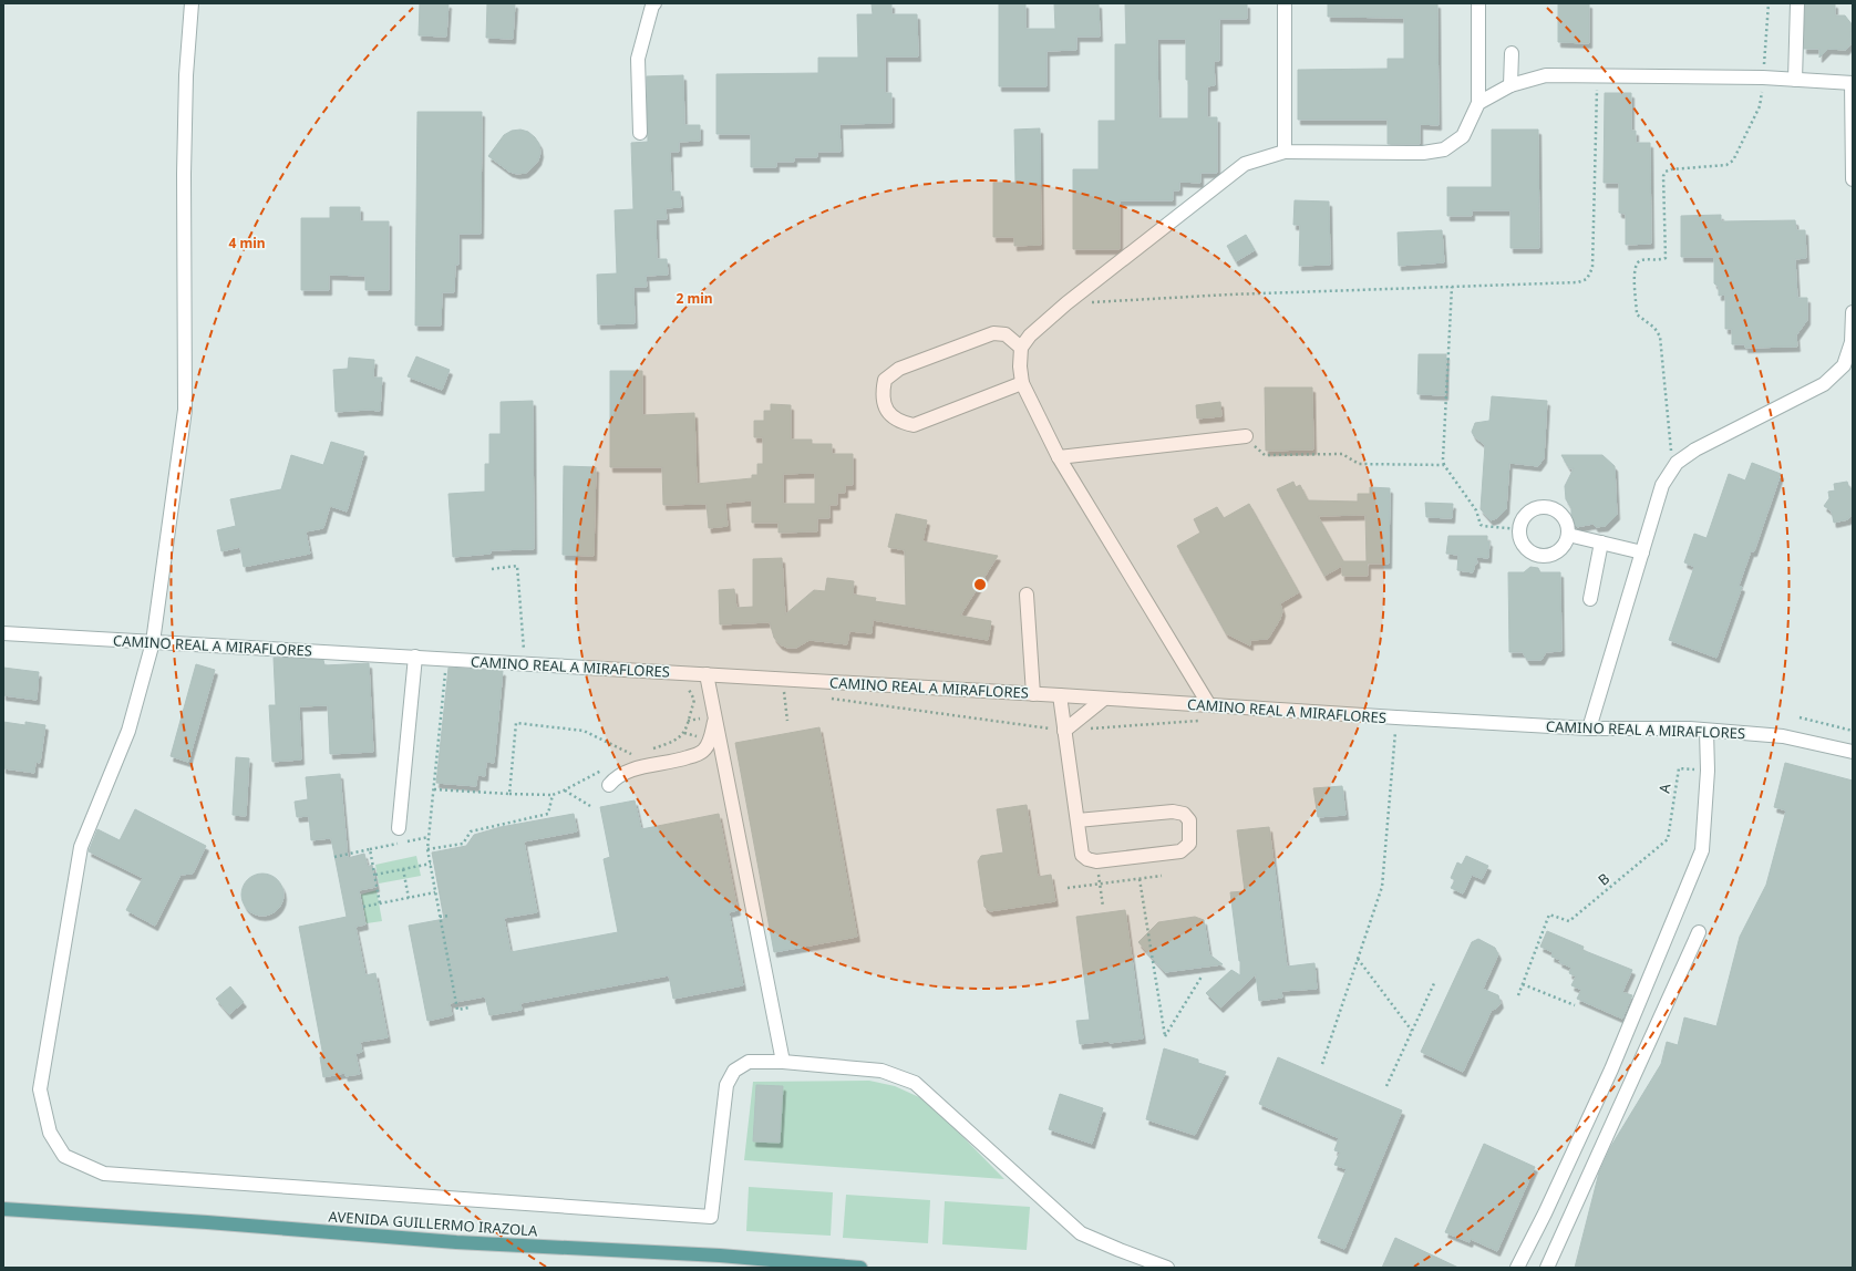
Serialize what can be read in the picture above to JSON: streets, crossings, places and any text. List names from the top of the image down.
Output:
{
  "streets": {
    "main road": ["AVENIDA GUILLERMO IRAZOLA"],
    "lane": ["CAMINO REAL A MIRAFLORES"],
    "path": ["A", "B"]
  },
  "crossings": [
    ["A", "B"]
  ],
  "rings": ["4 min", "2 min"]
}
